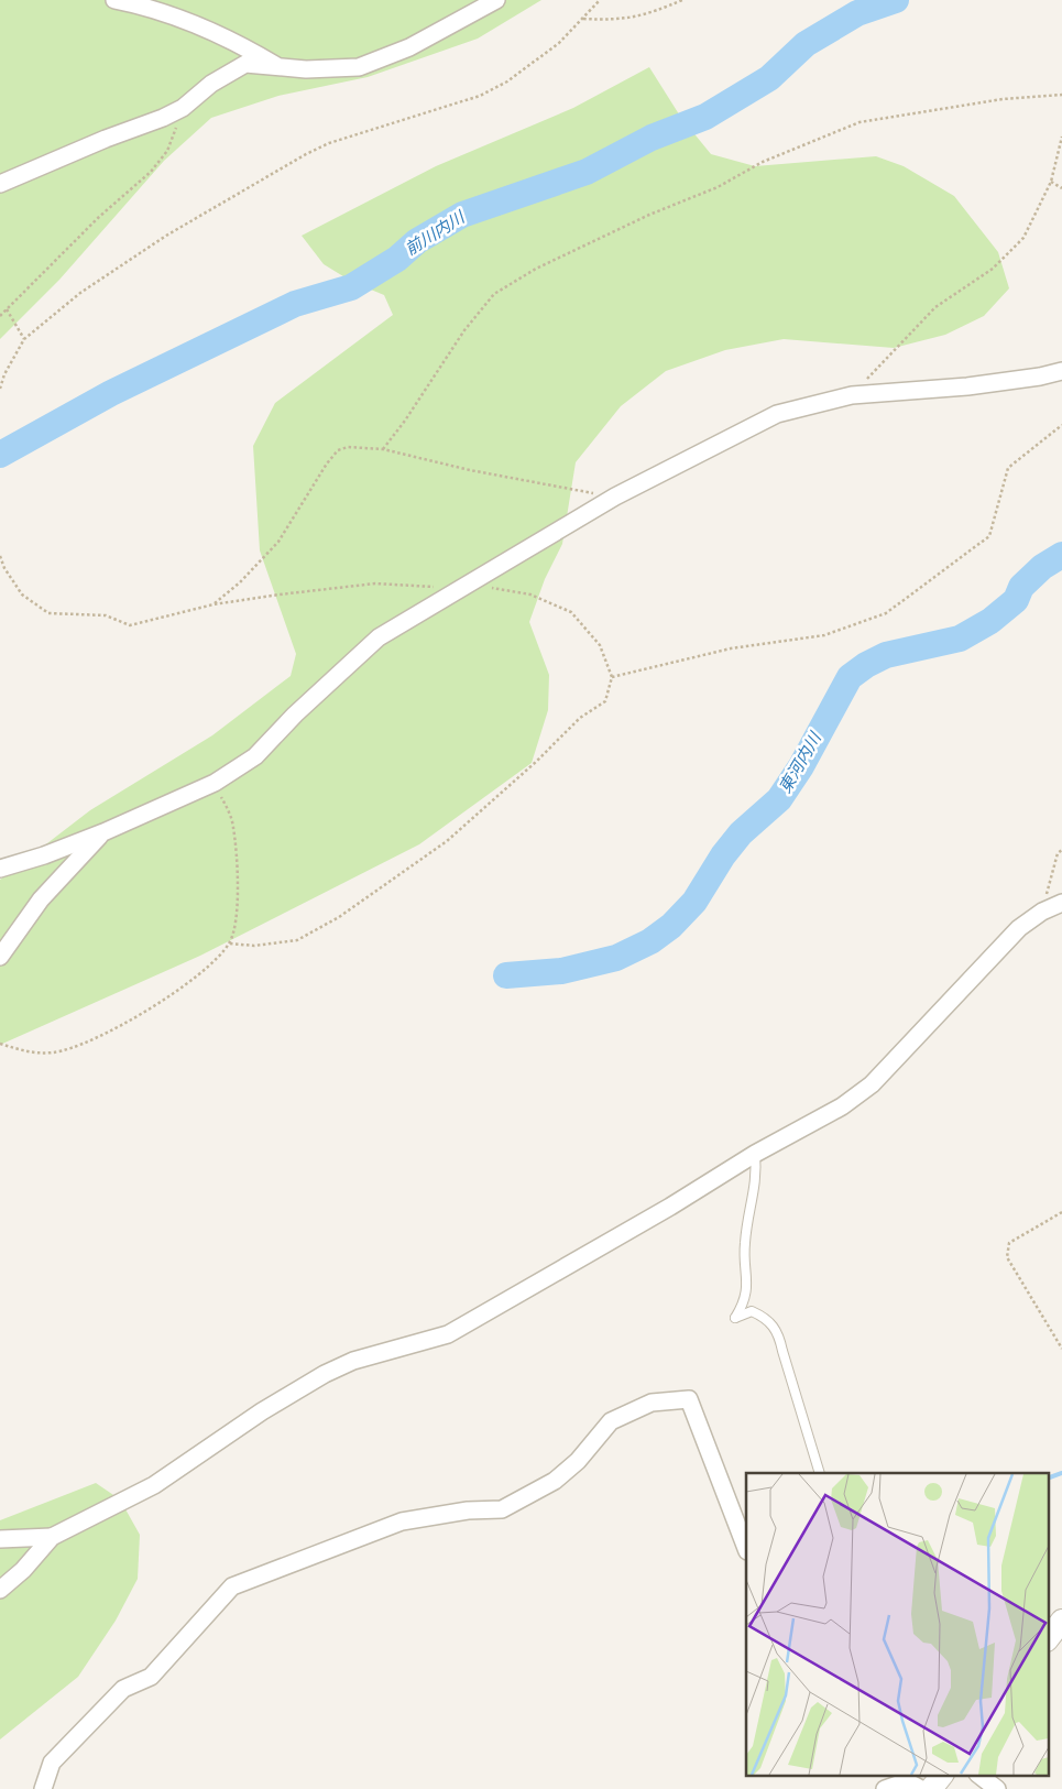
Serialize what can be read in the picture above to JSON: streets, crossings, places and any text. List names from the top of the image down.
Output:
{
  "water": ["前川内川", "東河内川"]
}
